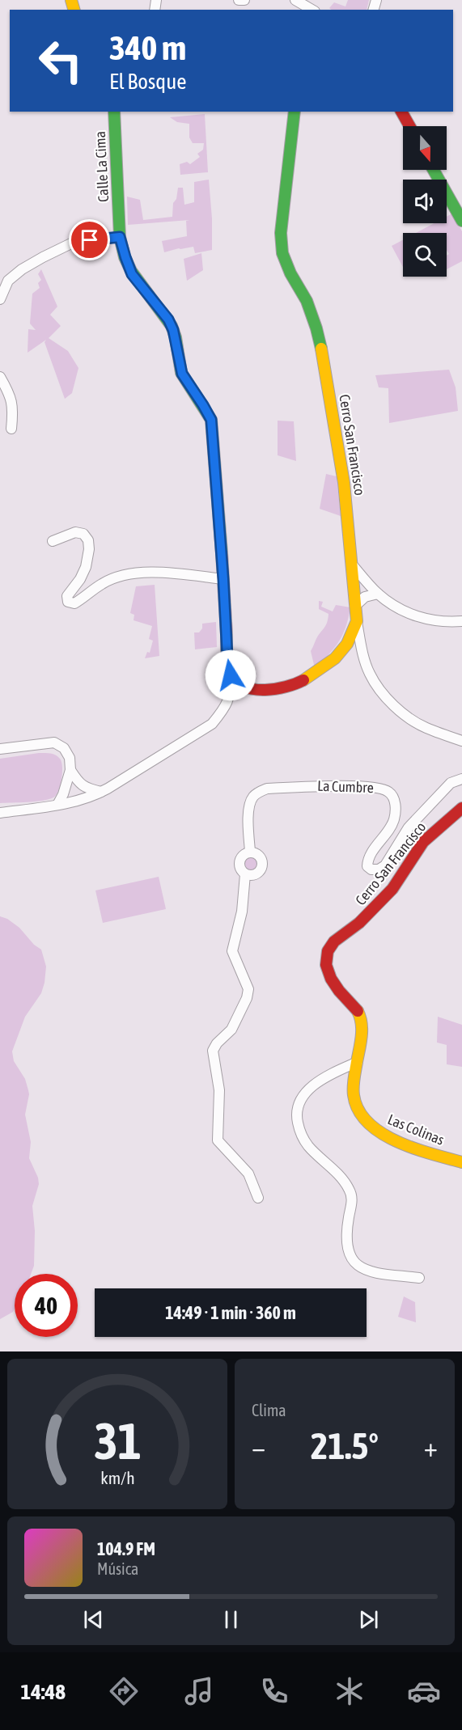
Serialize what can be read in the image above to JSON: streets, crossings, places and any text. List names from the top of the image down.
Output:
{
  "streets": {
    "street": [
      "Calle La Cima",
      "Cerro San Francisco",
      "La Cumbre",
      "Las Colinas"
    ]
  },
  "crossings": [
    ["Cerro San Francisco", "Las Colinas"]
  ],
  "north": "bottom",
  "page": {
    "turn": ["340 m", "El Bosque"],
    "limit": "40",
    "trip": "14:49 · 1 min · 360 m",
    "tile": "Clima",
    "heat": ["−", "21.5°", "+"],
    "song": ["104.9 FM", "Música"],
    "tabs": "14:48",
    "gauge": ["31", "km/h"]
  }
}
